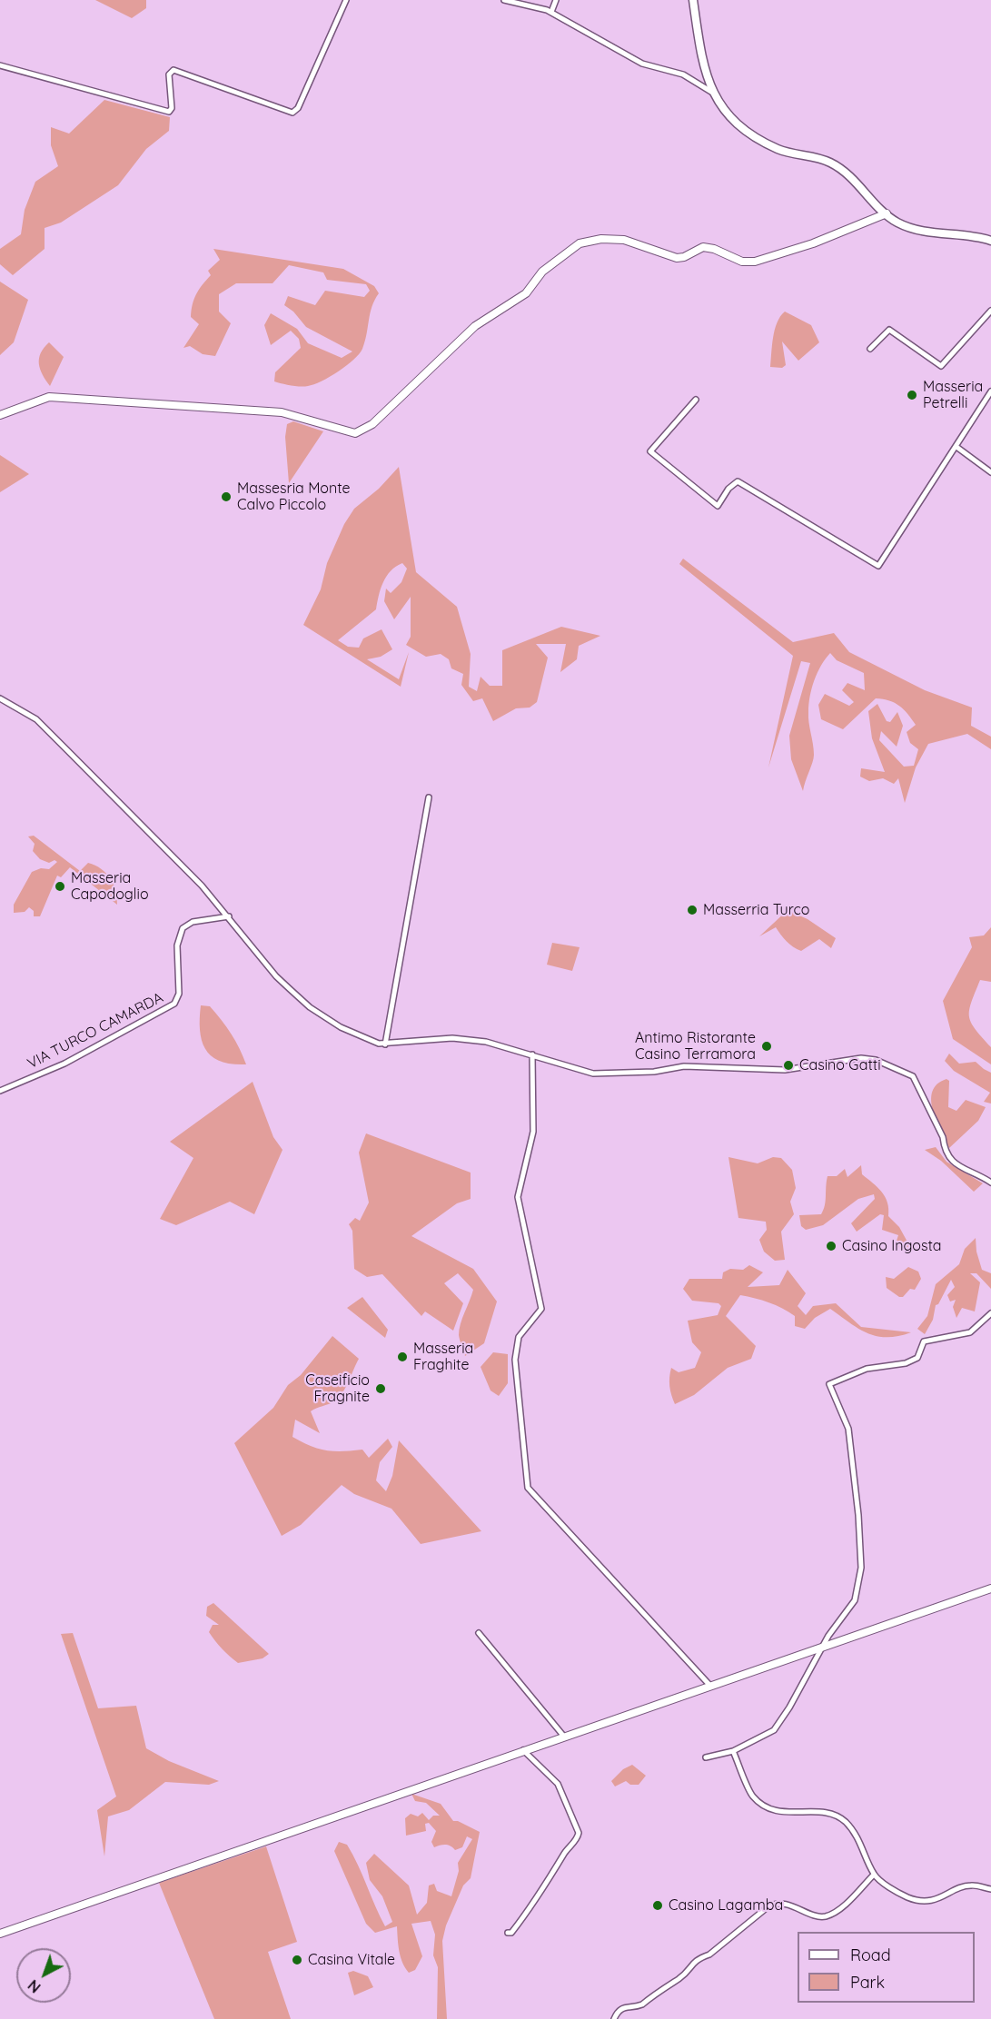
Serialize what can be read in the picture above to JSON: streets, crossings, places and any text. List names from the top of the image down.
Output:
{
  "streets": {
    "street": ["VIA TURCO CAMARDA"]
  },
  "places": [
    "Masseria Petrelli",
    "Massesria Monte Calvo Piccolo",
    "Masseria Capodoglio",
    "Masserria Turco",
    "Antimo Ristorante Casino Terramora",
    "Casino Gatti",
    "Casino Ingosta",
    "Masseria Fraghite",
    "Caseificio Fragnite",
    "Casino Lagamba",
    "Casina Vitale"
  ],
  "legend": ["Road", "Park"],
  "north": "bottom left"
}
